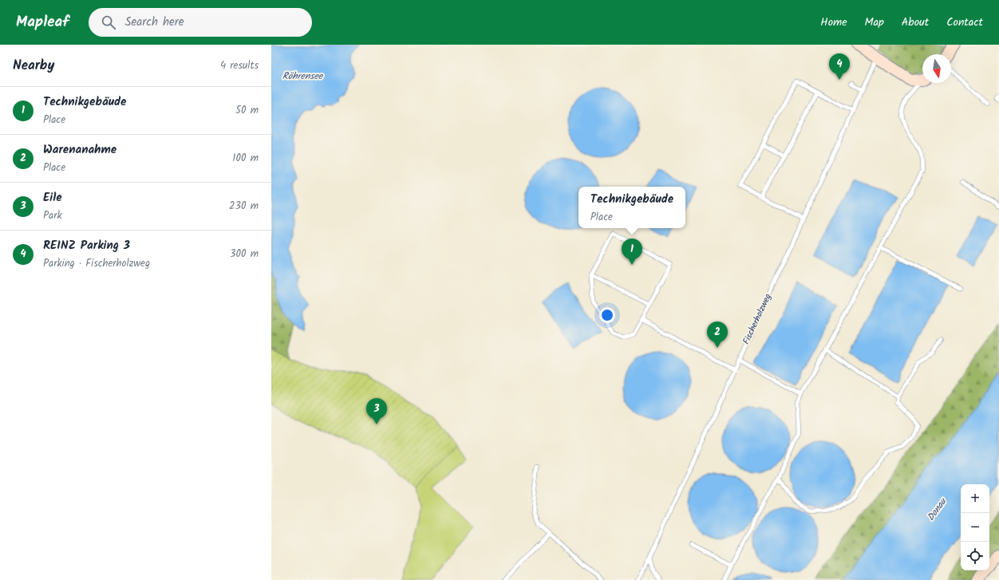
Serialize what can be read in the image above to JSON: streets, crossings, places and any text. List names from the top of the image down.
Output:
{
  "streets": {
    "lane": ["Fischerholzweg"]
  },
  "water": ["Röhrensee", "Donau"],
  "north": "bottom",
  "page": {
    "header": "Mapleaf",
    "search": "Search here",
    "nav": [
      "Home",
      "Map",
      "About",
      "Contact"
    ],
    "heading": ["Nearby", "4 results"],
    "pins": [
      "4",
      "1",
      "2",
      "3"
    ],
    "list": [
      {
        "mark": "1",
        "name": "Technikgebäude",
        "note": "Place",
        "value": "50 m"
      },
      {
        "mark": "2",
        "name": "Warenanahme",
        "note": "Place",
        "value": "100 m"
      },
      {
        "mark": "3",
        "name": "Eile",
        "note": "Park",
        "value": "230 m"
      },
      {
        "mark": "4",
        "name": "REINZ Parking 3",
        "note": "Parking · Fischerholzweg",
        "value": "300 m"
      }
    ],
    "popup": ["Technikgebäude", "Place"],
    "map_buttons": ["+", "−"]
  }
}
